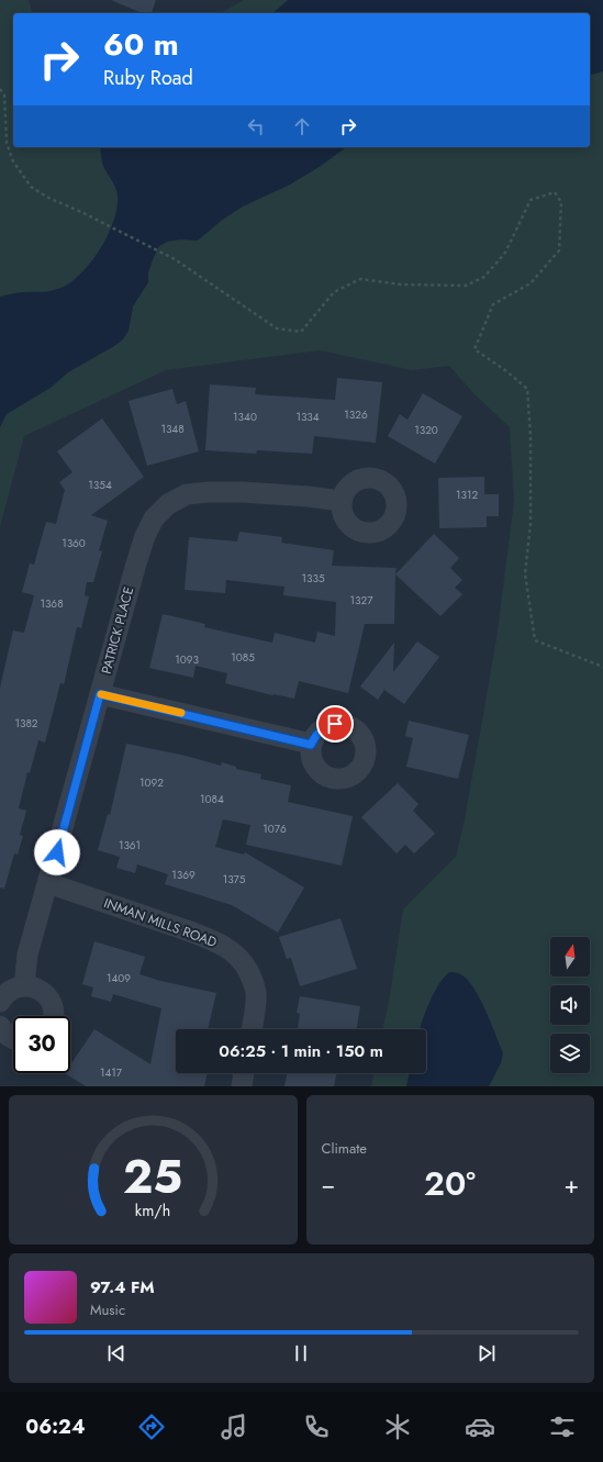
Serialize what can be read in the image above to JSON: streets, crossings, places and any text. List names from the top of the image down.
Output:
{
  "streets": {
    "street": ["PATRICK PLACE", "INMAN MILLS ROAD"]
  },
  "crossings": [
    ["PATRICK PLACE", "INMAN MILLS ROAD"]
  ],
  "house_numbers": [
    "1326",
    "1340",
    "1334",
    "1348",
    "1320",
    "1354",
    "1312",
    "1360",
    "1335",
    "1327",
    "1368",
    "1085",
    "1093",
    "1382",
    "1092",
    "1084",
    "1076",
    "1361",
    "1369",
    "1375",
    "1409",
    "1417"
  ],
  "north": "top",
  "page": {
    "turn": ["60 m", "Ruby Road"],
    "limit": "30",
    "trip": "06:25 · 1 min · 150 m",
    "tile": "Climate",
    "heat": ["−", "20°", "+"],
    "song": ["97.4 FM", "Music"],
    "tabs": "06:24",
    "gauge": ["25", "km/h"]
  }
}
